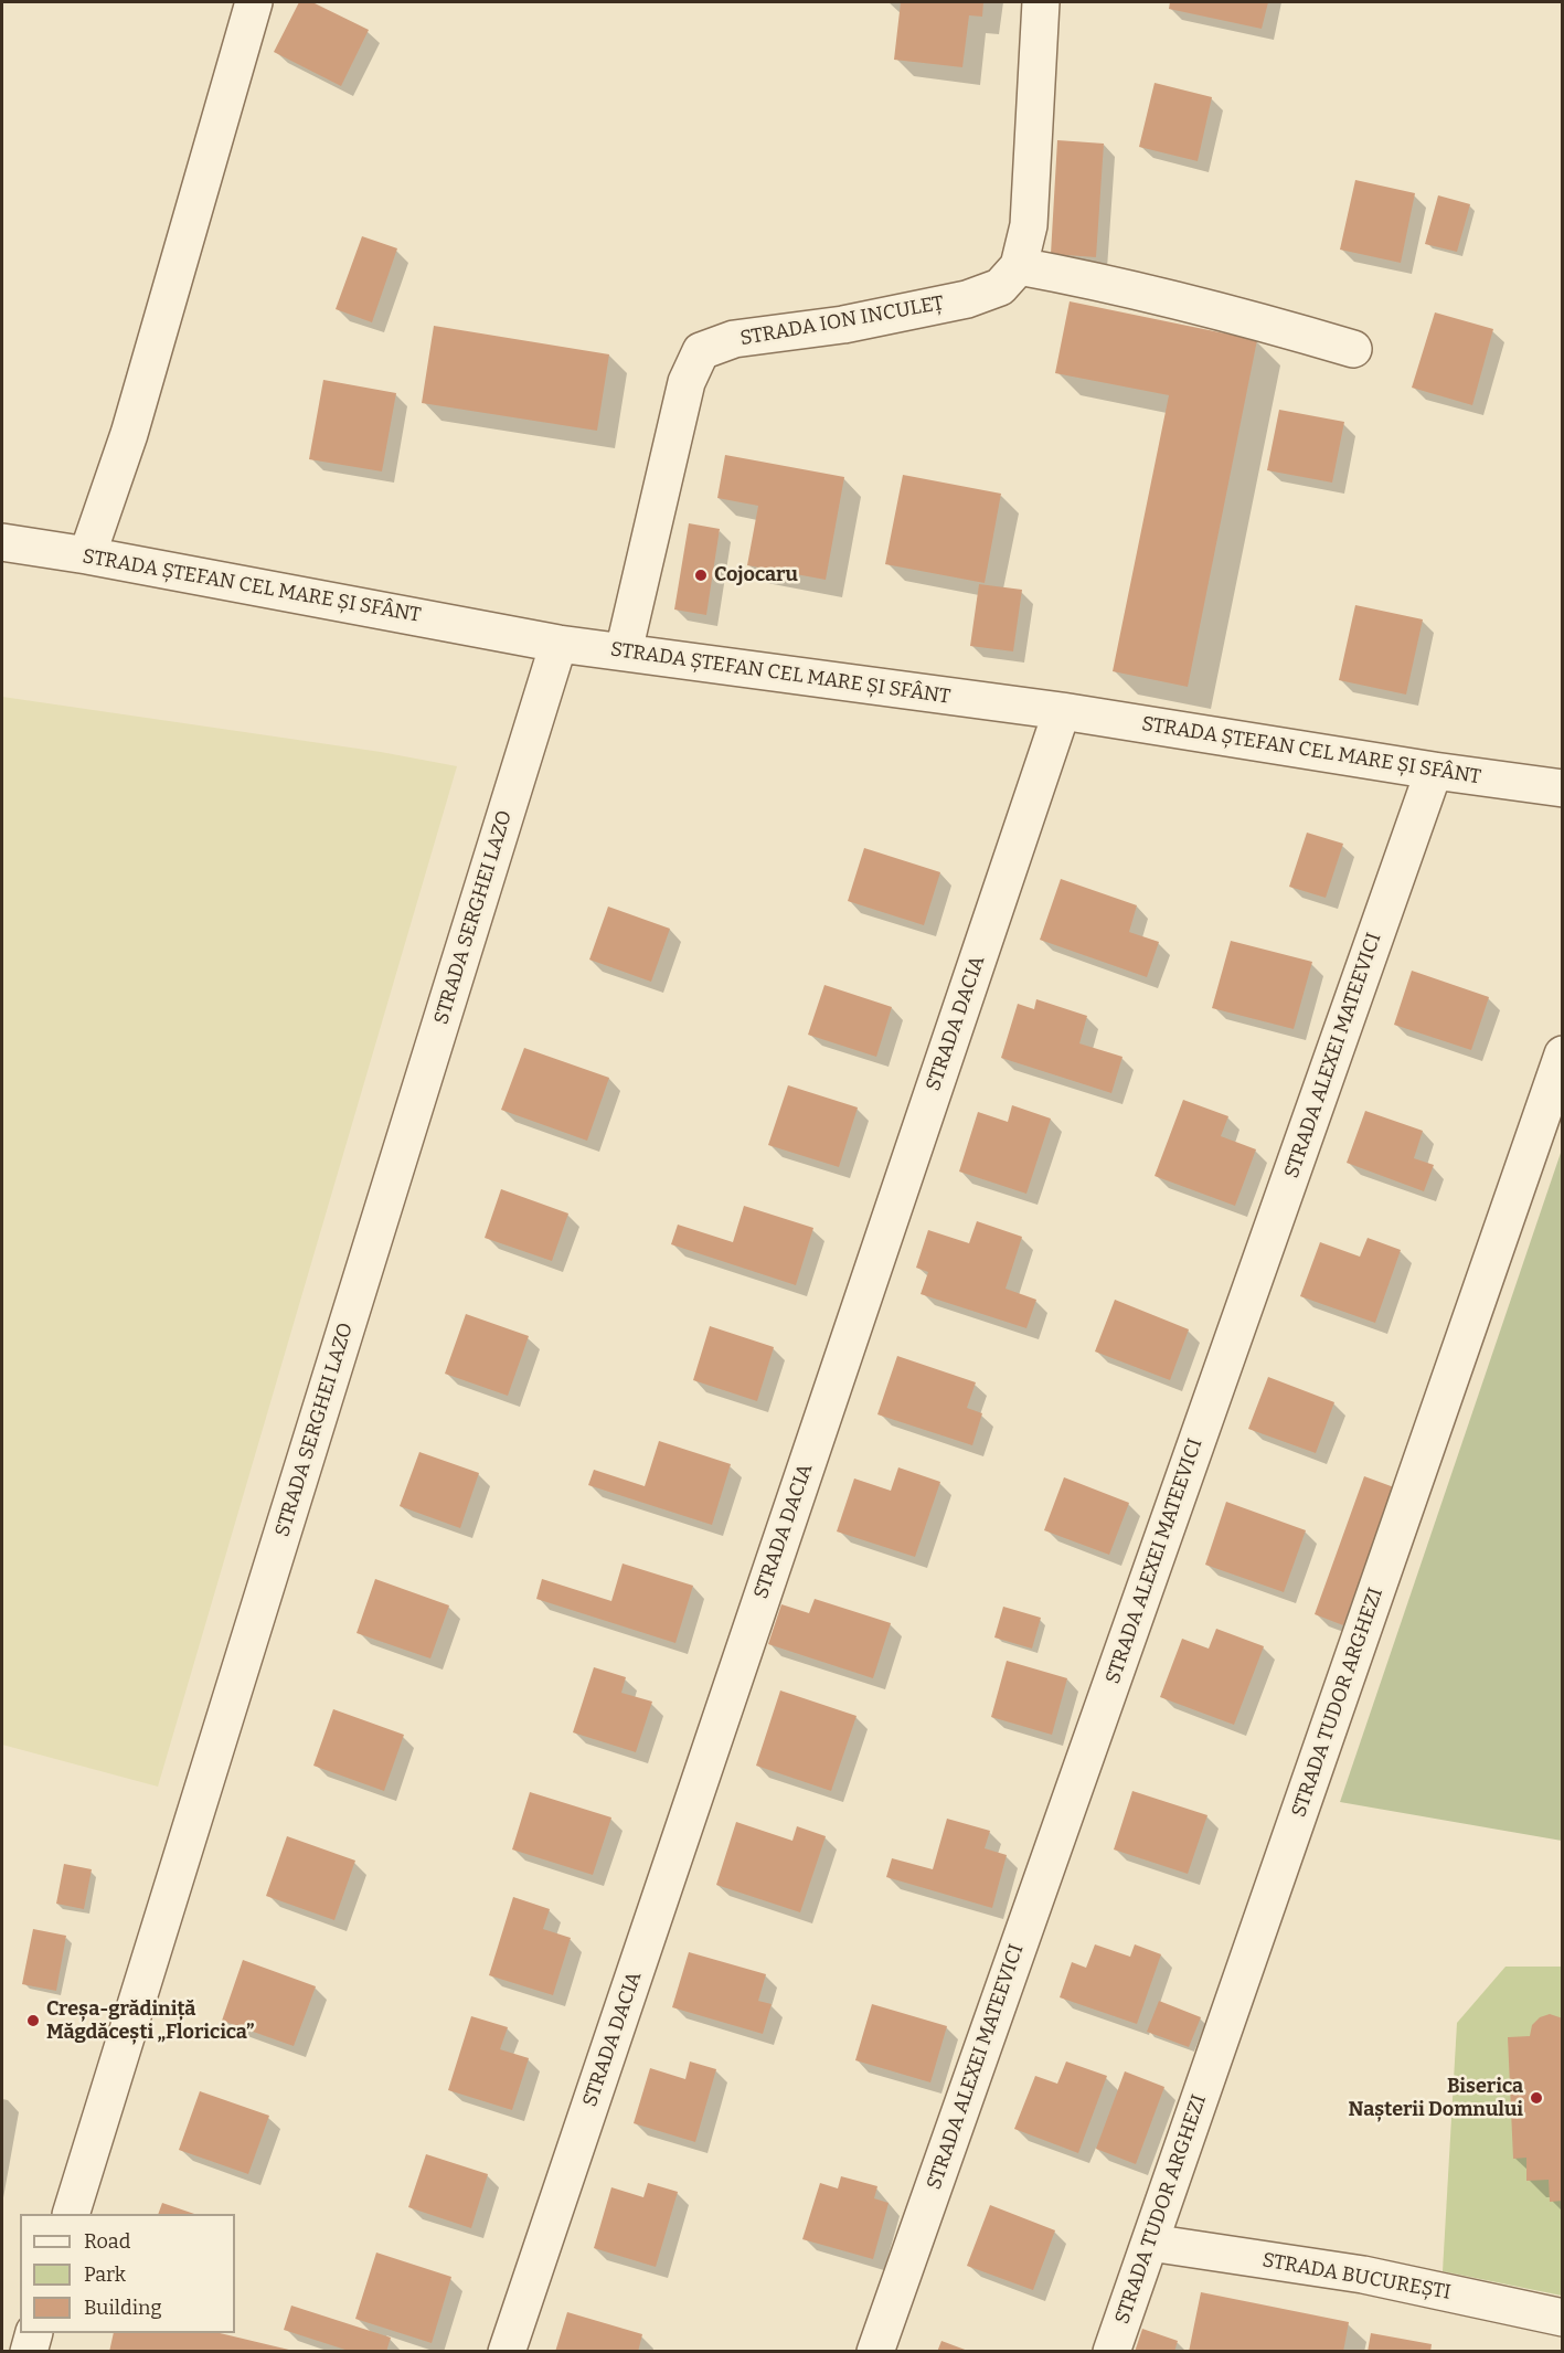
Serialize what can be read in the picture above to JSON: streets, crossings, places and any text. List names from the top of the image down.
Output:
{
  "streets": {
    "street": [
      "STRADA ION INCULEȚ",
      "STRADA ȘTEFAN CEL MARE ȘI SFÂNT",
      "STRADA SERGHEI LAZO",
      "STRADA DACIA",
      "STRADA ALEXEI MATEEVICI",
      "STRADA TUDOR ARGHEZI",
      "STRADA BUCUREȘTI"
    ]
  },
  "crossings": [
    ["STRADA ION INCULEȚ", "STRADA ȘTEFAN CEL MARE ȘI SFÂNT"],
    ["STRADA ȘTEFAN CEL MARE ȘI SFÂNT", "STRADA SERGHEI LAZO"],
    ["STRADA ȘTEFAN CEL MARE ȘI SFÂNT", "STRADA DACIA"],
    ["STRADA ȘTEFAN CEL MARE ȘI SFÂNT", "STRADA ALEXEI MATEEVICI"],
    ["STRADA TUDOR ARGHEZI", "STRADA BUCUREȘTI"]
  ],
  "places": ["Cojocaru", "Creșa-grădiniță Măgdăcești „Floricica”", "Biserica Nașterii Domnului"],
  "legend": ["Road", "Park", "Building"]
}
